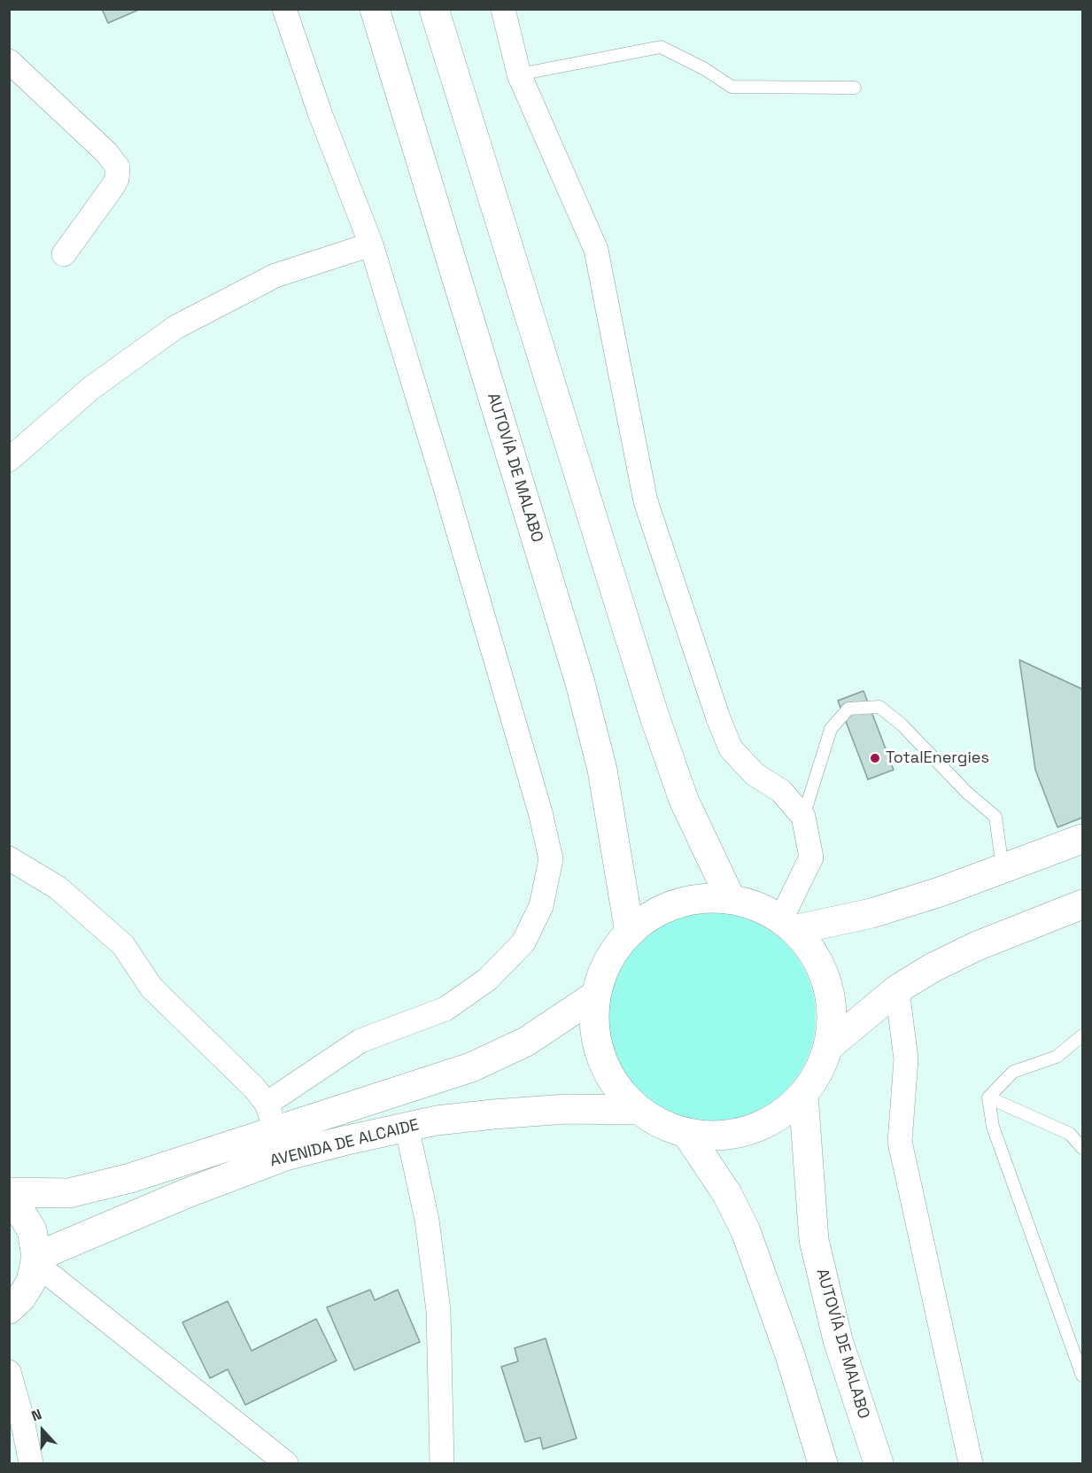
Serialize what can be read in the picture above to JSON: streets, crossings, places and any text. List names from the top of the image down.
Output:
{
  "streets": {
    "main road": ["AUTOVÍA DE MALABO", "AVENIDA DE ALCAIDE"]
  },
  "places": ["TotalEnergies"],
  "north": "top"
}
